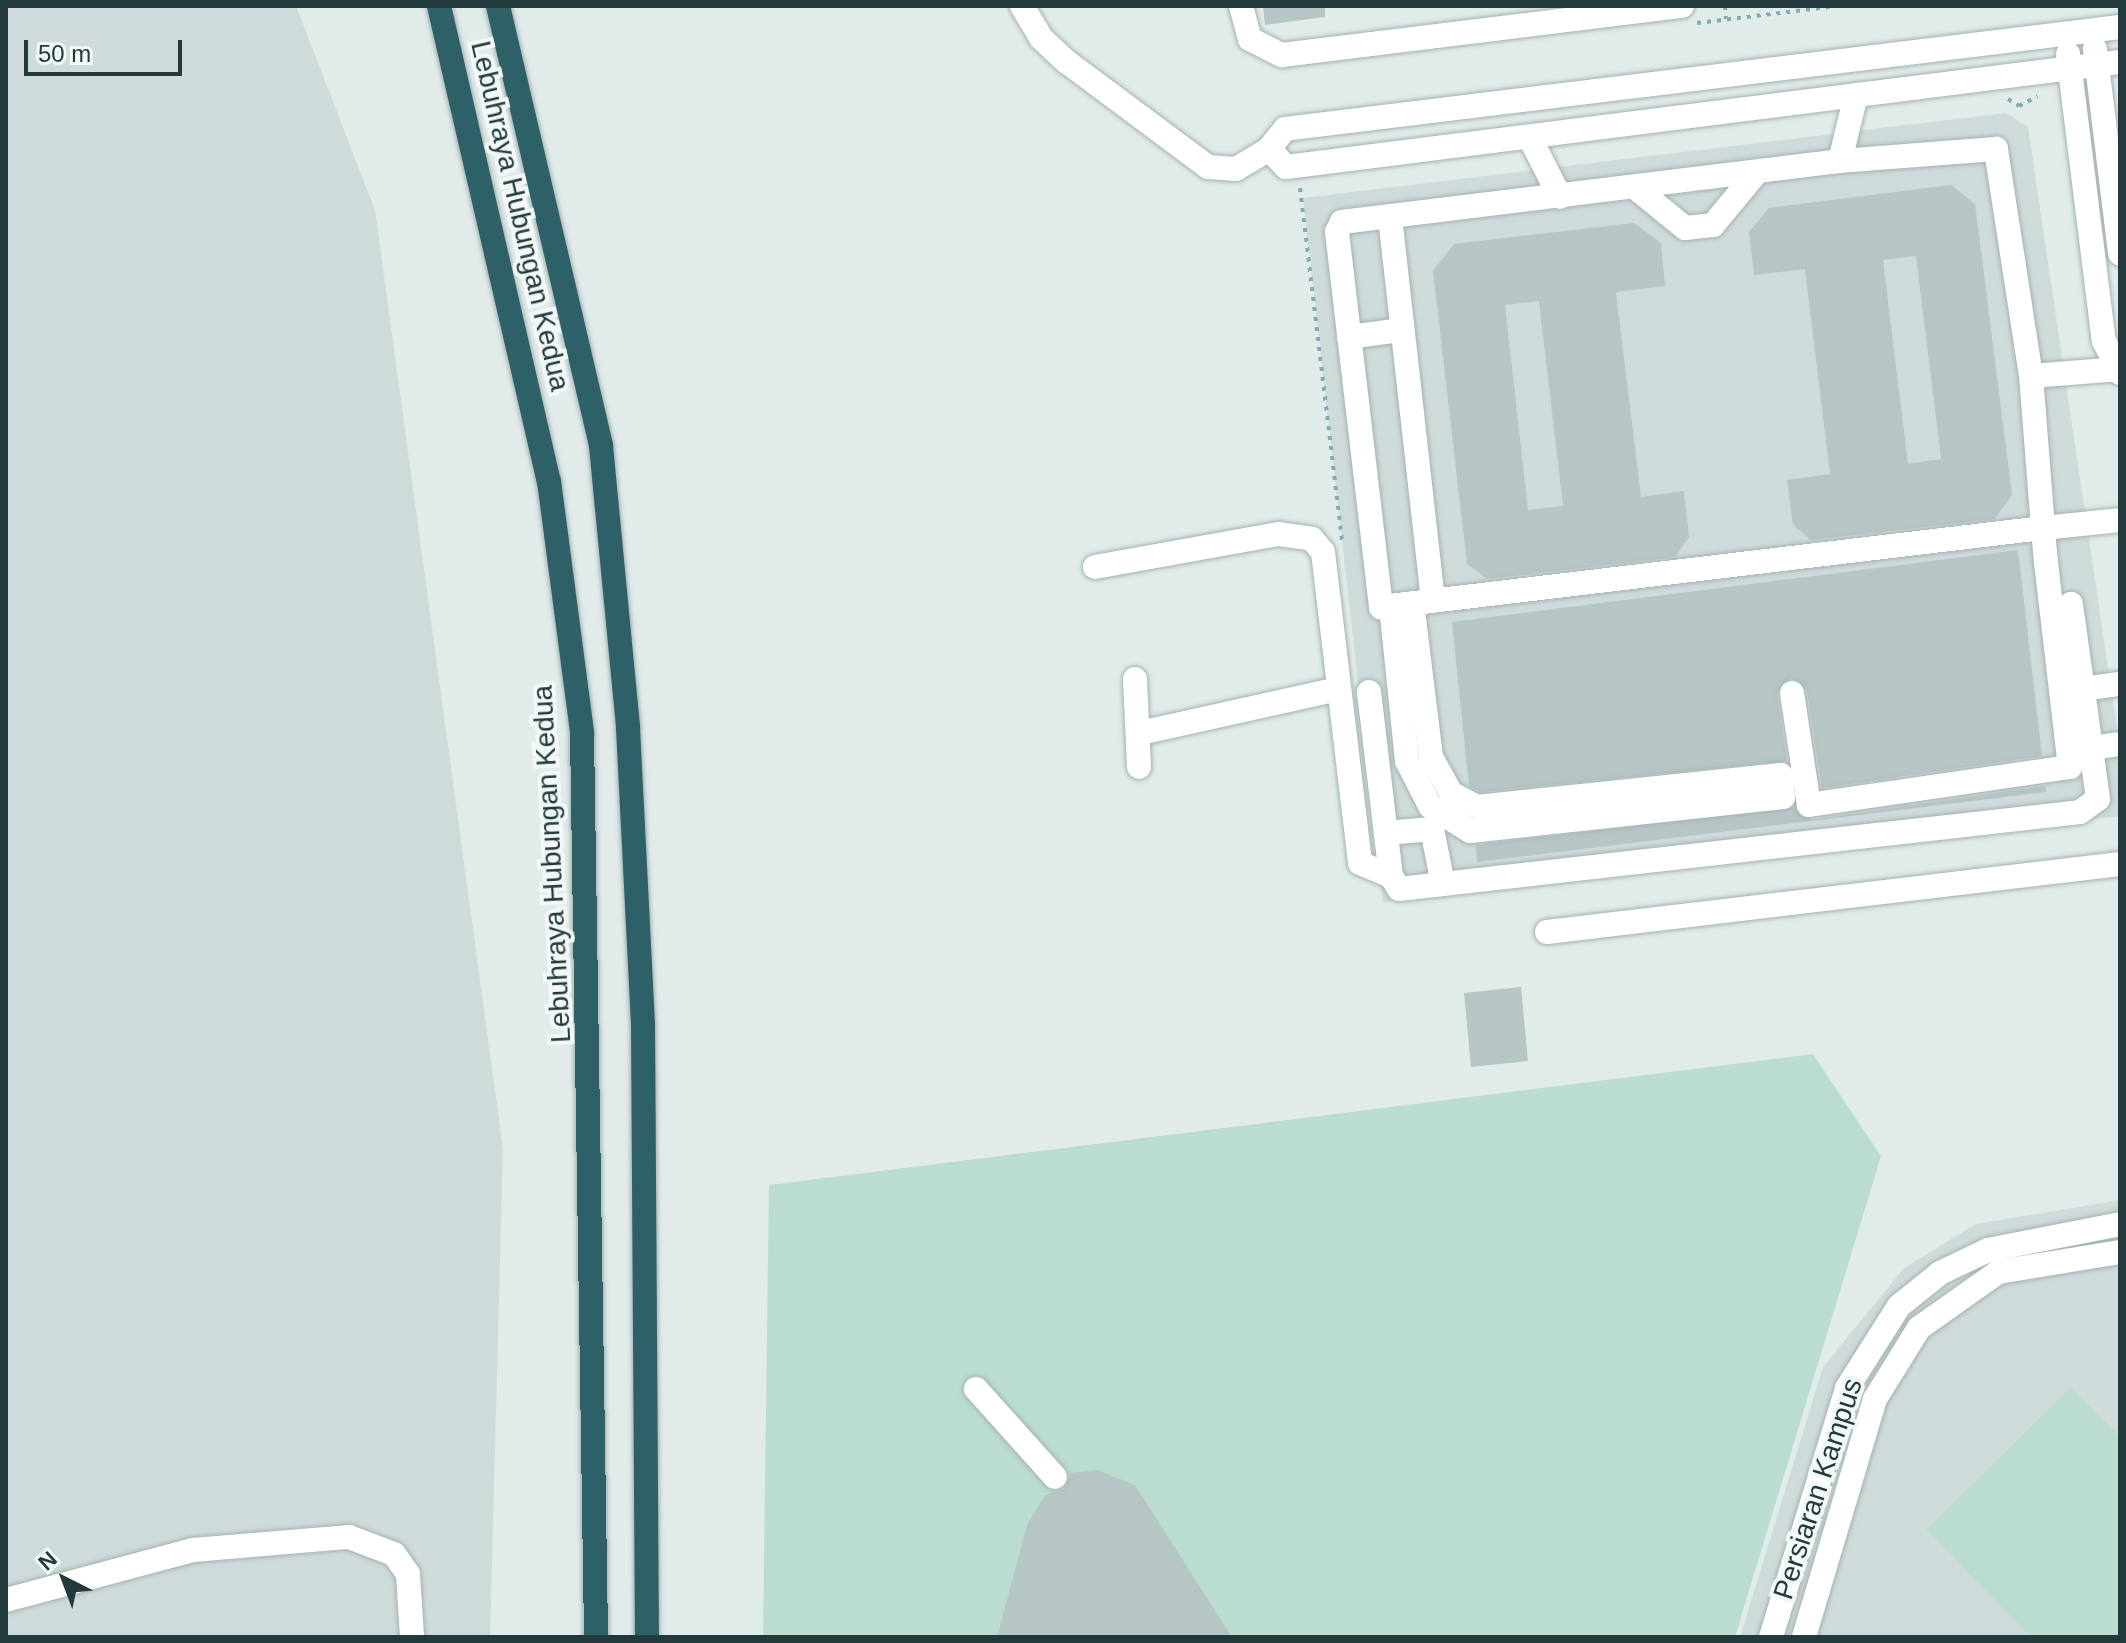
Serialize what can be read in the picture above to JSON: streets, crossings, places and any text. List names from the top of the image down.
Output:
{
  "streets": {
    "highway": ["Lebuhraya Hubungan Kedua"],
    "street": ["Persiaran Kampus"]
  },
  "scale_bar": "50 m",
  "north": "top left"
}
